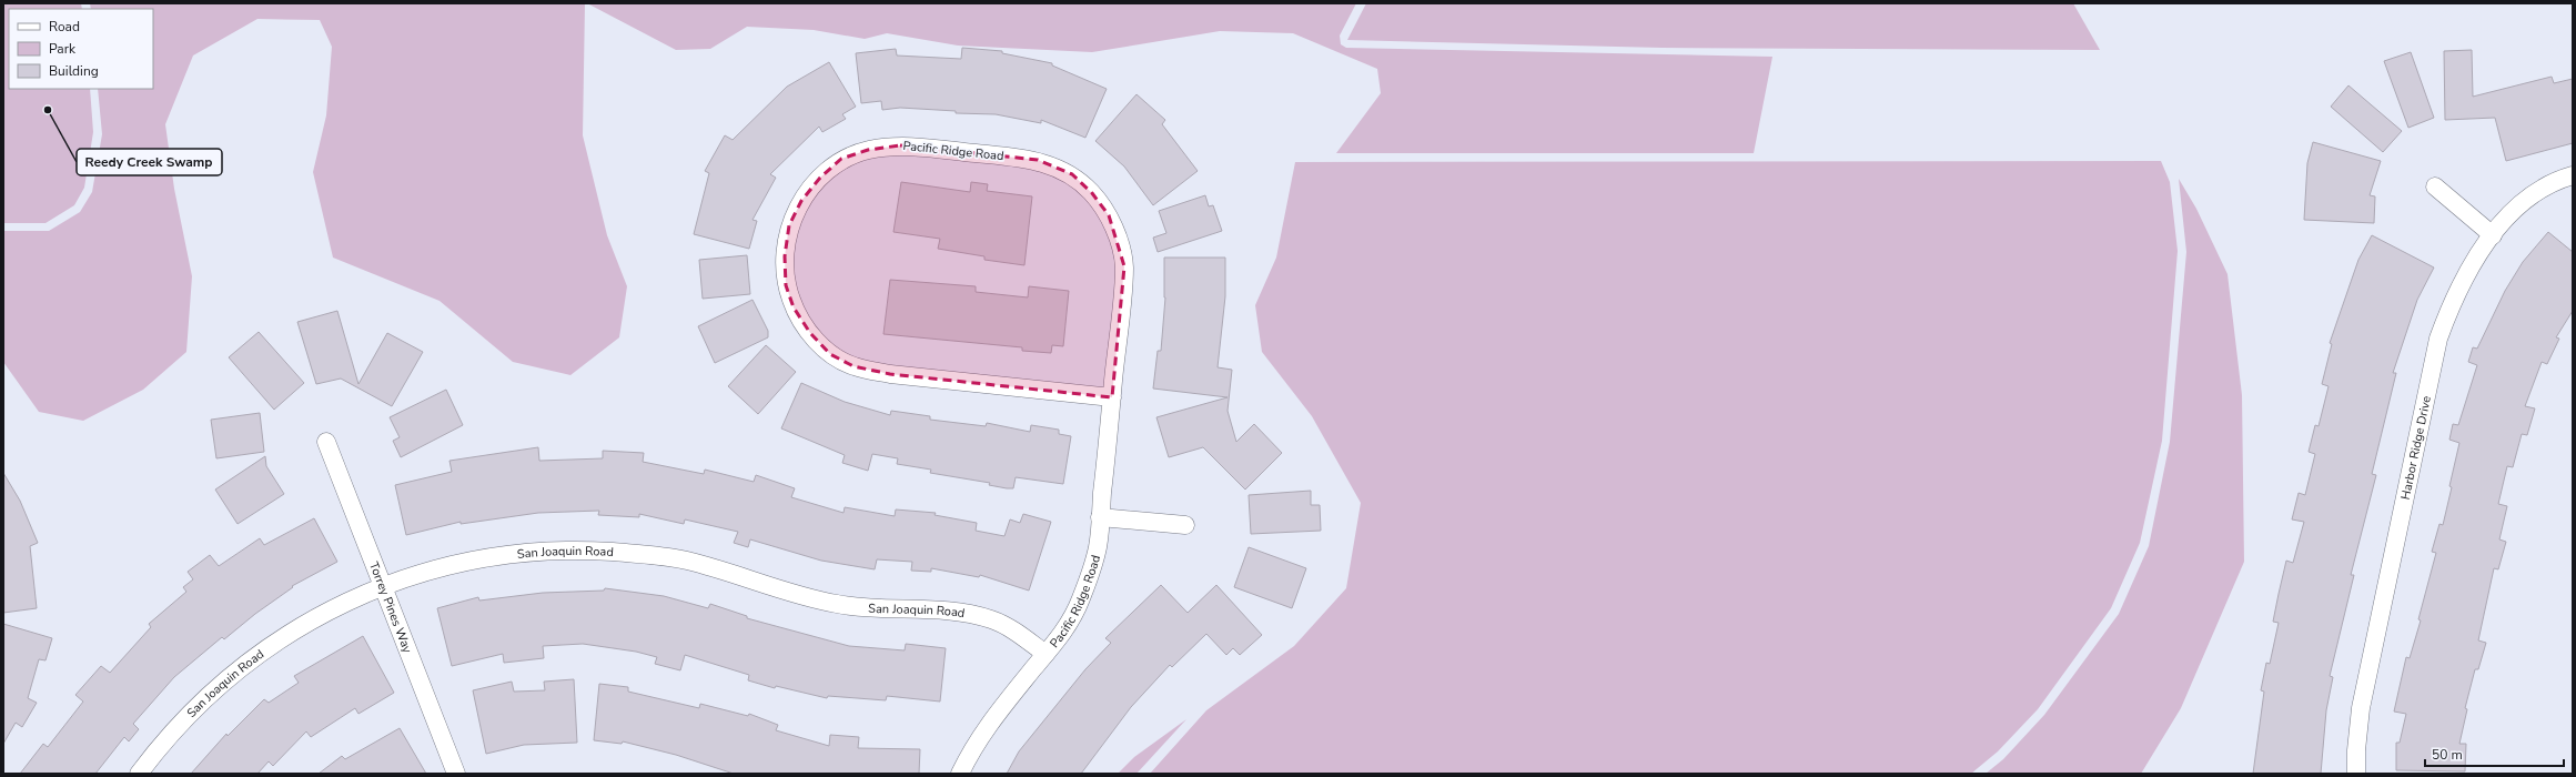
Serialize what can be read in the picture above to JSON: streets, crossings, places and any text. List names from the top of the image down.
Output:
{
  "streets": {
    "street": [
      "Pacific Ridge Road",
      "Harbor Ridge Drive",
      "San Joaquin Road",
      "Torrey Pines Way"
    ]
  },
  "crossings": [
    ["Pacific Ridge Road", "San Joaquin Road"],
    ["San Joaquin Road", "Torrey Pines Way"]
  ],
  "places": ["Reedy Creek Swamp"],
  "legend": ["Road", "Park", "Building"],
  "scale_bar": "50 m"
}
